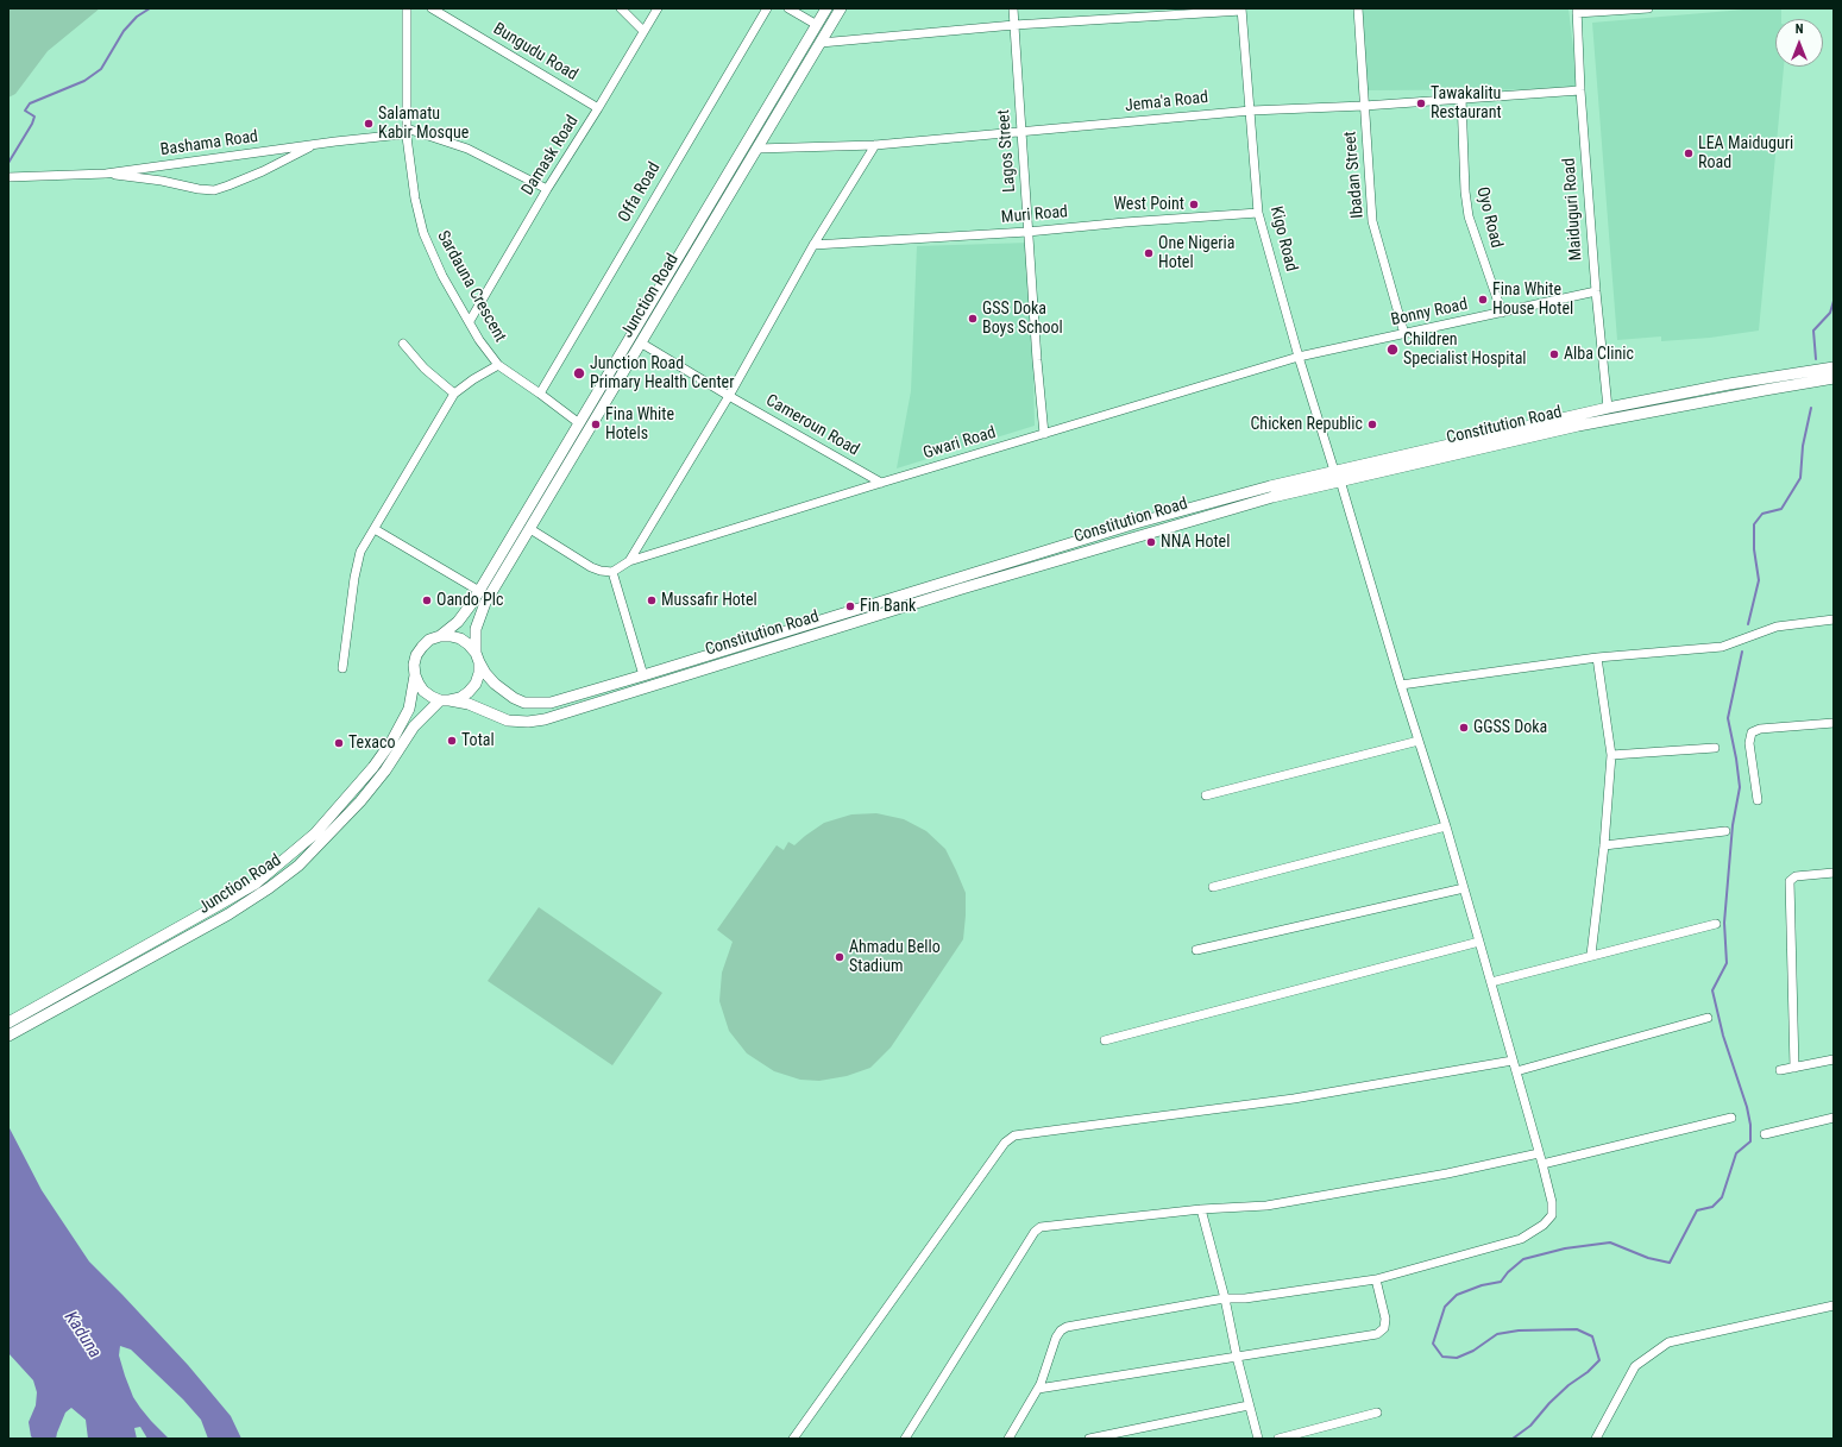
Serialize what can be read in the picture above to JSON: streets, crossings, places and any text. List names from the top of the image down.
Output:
{
  "streets": {
    "main road": ["Junction Road", "Constitution Road"],
    "street": [
      "Bungudu Road",
      "Jema'a Road",
      "Bashama Road",
      "Lagos Street",
      "Damask Road",
      "Ibadan Street",
      "Offa Road",
      "Maiduguri Road",
      "Muri Road",
      "Oyo Road",
      "Kigo Road",
      "Sardauna Crescent",
      "Bonny Road",
      "Cameroun Road",
      "Gwari Road"
    ]
  },
  "crossings": [
    ["Bungudu Road", "Damask Road"],
    ["Jema'a Road", "Lagos Street"],
    ["Jema'a Road", "Ibadan Street"],
    ["Jema'a Road", "Maiduguri Road"],
    ["Jema'a Road", "Oyo Road"],
    ["Jema'a Road", "Kigo Road"],
    ["Jema'a Road", "Junction Road"],
    ["Jema'a Road", "Gwari Road"],
    ["Bashama Road", "Damask Road"],
    ["Bashama Road", "Sardauna Crescent"],
    ["Lagos Street", "Muri Road"],
    ["Lagos Street", "Gwari Road"],
    ["Damask Road", "Sardauna Crescent"],
    ["Ibadan Street", "Bonny Road"],
    ["Offa Road", "Sardauna Crescent"],
    ["Maiduguri Road", "Bonny Road"],
    ["Maiduguri Road", "Constitution Road"],
    ["Muri Road", "Kigo Road"],
    ["Muri Road", "Gwari Road"],
    ["Oyo Road", "Bonny Road"],
    ["Kigo Road", "Bonny Road"],
    ["Kigo Road", "Constitution Road"],
    ["Kigo Road", "Gwari Road"],
    ["Sardauna Crescent", "Junction Road"],
    ["Junction Road", "Cameroun Road"],
    ["Junction Road", "Constitution Road"],
    ["Bonny Road", "Gwari Road"],
    ["Cameroun Road", "Gwari Road"]
  ],
  "water": ["Kaduna"],
  "places": [
    "Tawakalitu Restaurant",
    "Salamatu Kabir Mosque",
    "LEA Maiduguri Road",
    "West Point",
    "One Nigeria Hotel",
    "Fina White House Hotel",
    "GSS Doka Boys School",
    "Children Specialist Hospital",
    "Alba Clinic",
    "Junction Road Primary Health Center",
    "Fina White Hotels",
    "Chicken Republic",
    "NNA Hotel",
    "Oando Plc",
    "Mussafir Hotel",
    "Fin Bank",
    "GGSS Doka",
    "Total",
    "Texaco",
    "Ahmadu Bello Stadium"
  ],
  "north": "top"
}
